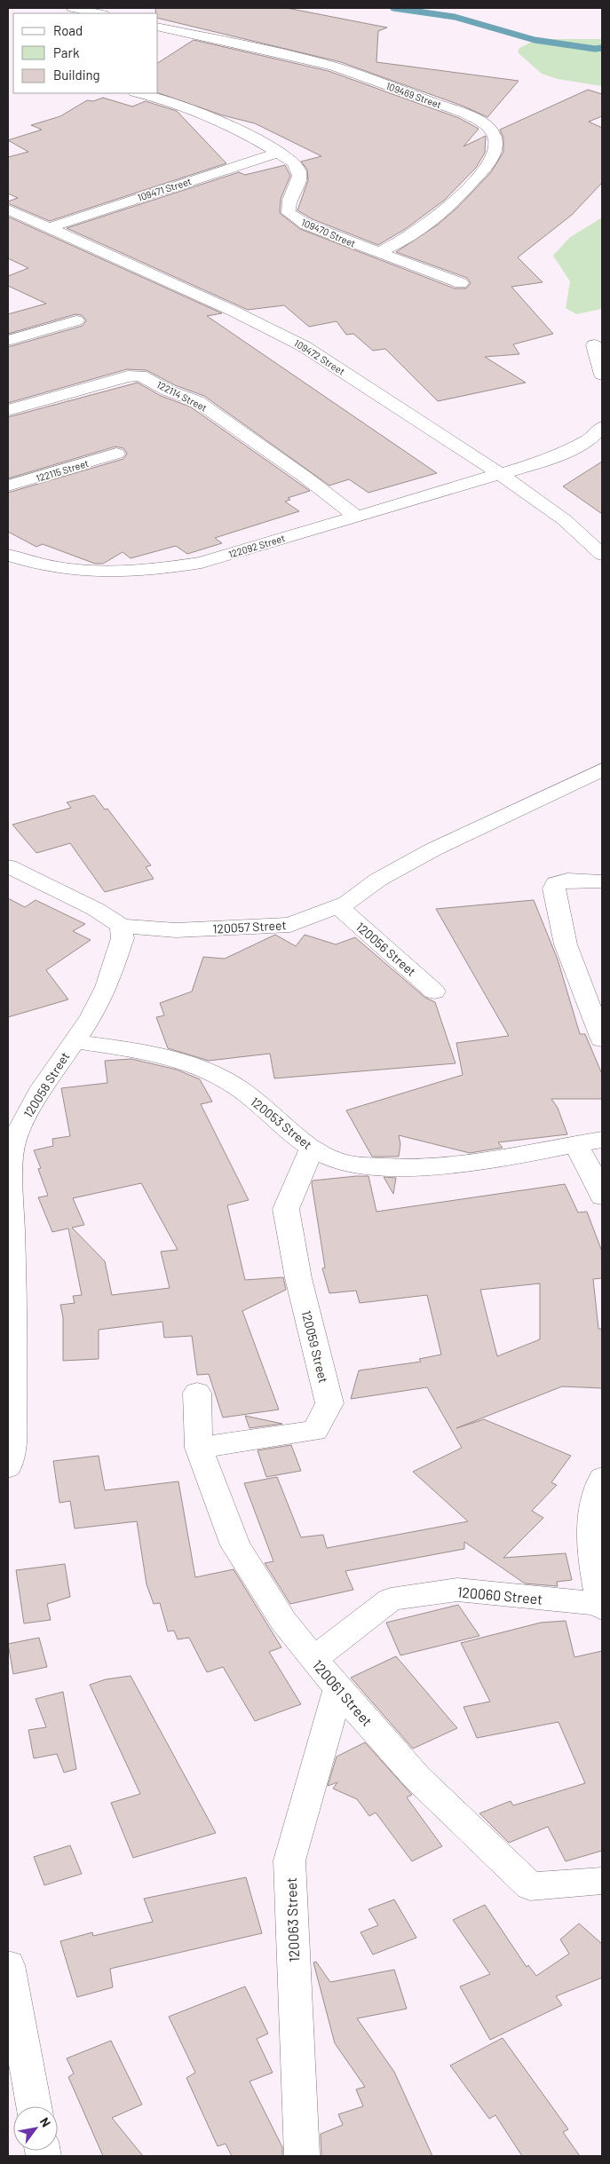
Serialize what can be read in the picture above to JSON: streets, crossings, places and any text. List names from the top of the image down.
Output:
{
  "streets": {
    "street": [
      "109469 Street",
      "109471 Street",
      "109470 Street",
      "109472 Street",
      "122114 Street",
      "122115 Street",
      "122092 Street",
      "120057 Street",
      "120056 Street",
      "120058 Street",
      "120053 Street",
      "120059 Street",
      "120060 Street",
      "120061 Street",
      "120063 Street"
    ]
  },
  "crossings": [
    ["109469 Street", "109470 Street"],
    ["109471 Street", "109470 Street"],
    ["109471 Street", "109472 Street"],
    ["109472 Street", "122092 Street"],
    ["122114 Street", "122092 Street"],
    ["120057 Street", "120056 Street"],
    ["120057 Street", "120058 Street"],
    ["120058 Street", "120053 Street"],
    ["120053 Street", "120059 Street"],
    ["120059 Street", "120061 Street"],
    ["120060 Street", "120061 Street"],
    ["120061 Street", "120063 Street"]
  ],
  "legend": ["Road", "Park", "Building"],
  "north": "top right"
}
